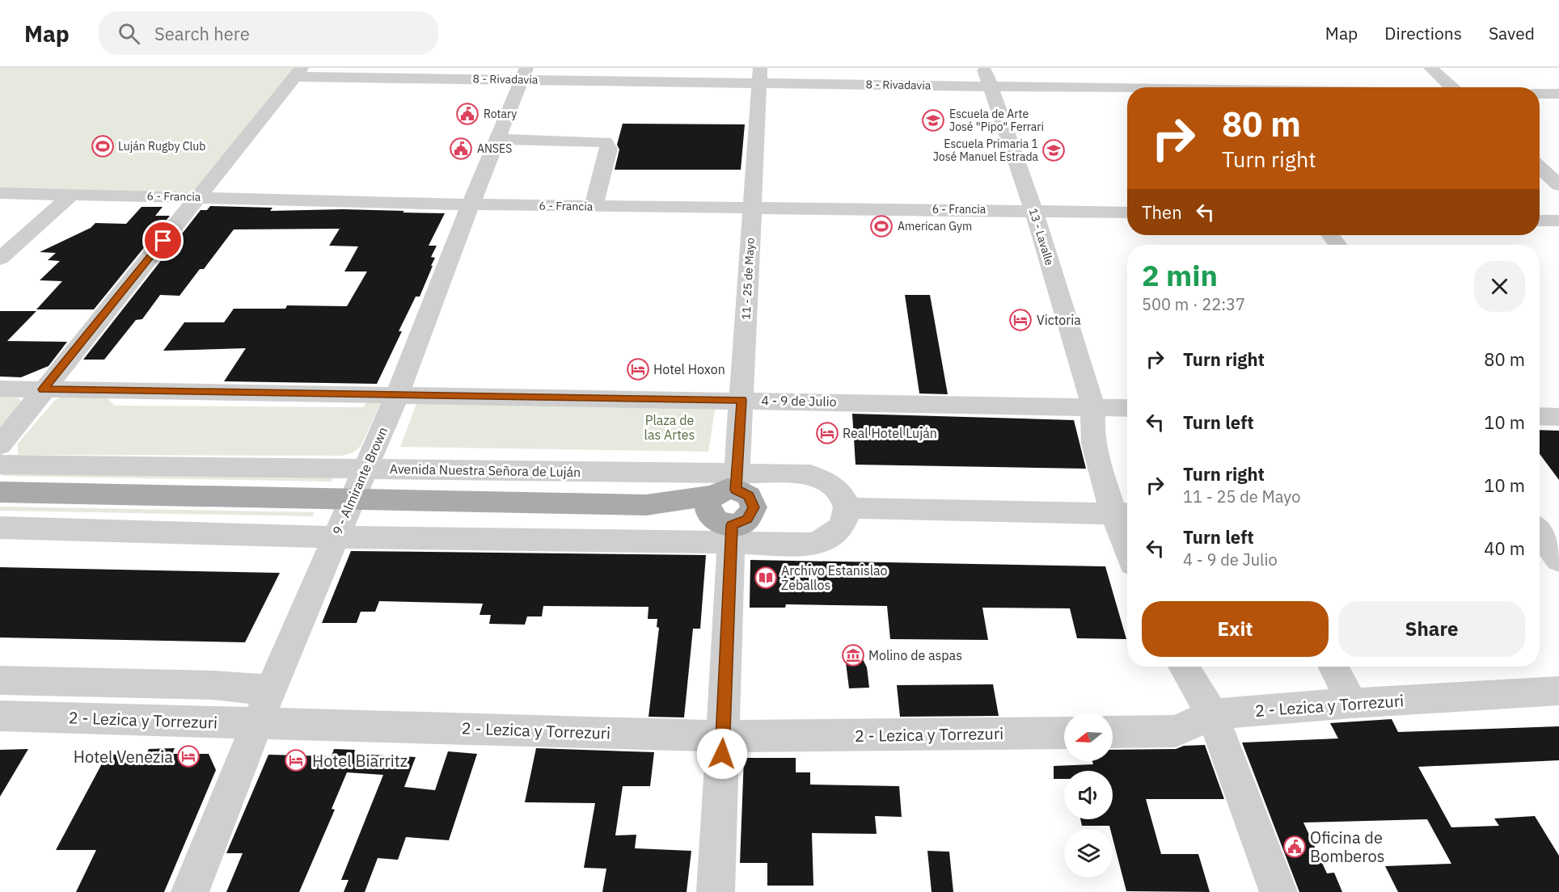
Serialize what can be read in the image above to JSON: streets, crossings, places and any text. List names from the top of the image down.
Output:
{
  "streets": {
    "street": [
      "8 - Rivadavia",
      "6 - Francia",
      "13 - Lavalle",
      "11 - 25 de Mayo",
      "4 - 9 de Julio",
      "Avenida Nuestra Señora de Luján",
      "9 - Almirante Brown",
      "2 - Lezica y Torrezuri"
    ]
  },
  "crossings": [
    ["8 - Rivadavia", "13 - Lavalle"],
    ["8 - Rivadavia", "11 - 25 de Mayo"],
    ["8 - Rivadavia", "9 - Almirante Brown"],
    ["6 - Francia", "13 - Lavalle"],
    ["6 - Francia", "11 - 25 de Mayo"],
    ["6 - Francia", "9 - Almirante Brown"],
    ["13 - Lavalle", "4 - 9 de Julio"],
    ["11 - 25 de Mayo", "4 - 9 de Julio"],
    ["11 - 25 de Mayo", "Avenida Nuestra Señora de Luján"],
    ["11 - 25 de Mayo", "2 - Lezica y Torrezuri"],
    ["4 - 9 de Julio", "9 - Almirante Brown"],
    ["Avenida Nuestra Señora de Luján", "9 - Almirante Brown"],
    ["9 - Almirante Brown", "2 - Lezica y Torrezuri"]
  ],
  "parks": ["Plaza de las Artes"],
  "places": {
    "public building": ["Rotary", "ANSES", "Oficina de Bomberos"],
    "school or university": ["Escuela de Arte José \"Pipo\" Ferrari", "Escuela Primaria 1 José Manuel Estrada"],
    "sports": ["Luján Rugby Club", "American Gym"],
    "hotel": [
      "Victoria",
      "Hotel Hoxon",
      "Real Hotel Luján",
      "Hotel Venezia",
      "Hotel Biarritz"
    ],
    "library": ["Archivo Estanislao Zeballos"],
    "museum": ["Molino de aspas"]
  },
  "north": "left",
  "page": {
    "header": "Map",
    "search": "Search here",
    "nav": ["Map", "Directions", "Saved"],
    "turn": ["80 m", "Turn right"],
    "then": "Then",
    "heading": ["2 min", "500 m · 22:37"],
    "list": [
      {
        "name": "Turn right",
        "value": "80 m"
      },
      {
        "name": "Turn left",
        "value": "10 m"
      },
      {
        "name": "Turn right",
        "note": "11 - 25 de Mayo",
        "value": "10 m"
      },
      {
        "name": "Turn left",
        "note": "4 - 9 de Julio",
        "value": "40 m"
      }
    ],
    "buttons": ["Exit", "Share"]
  }
}
